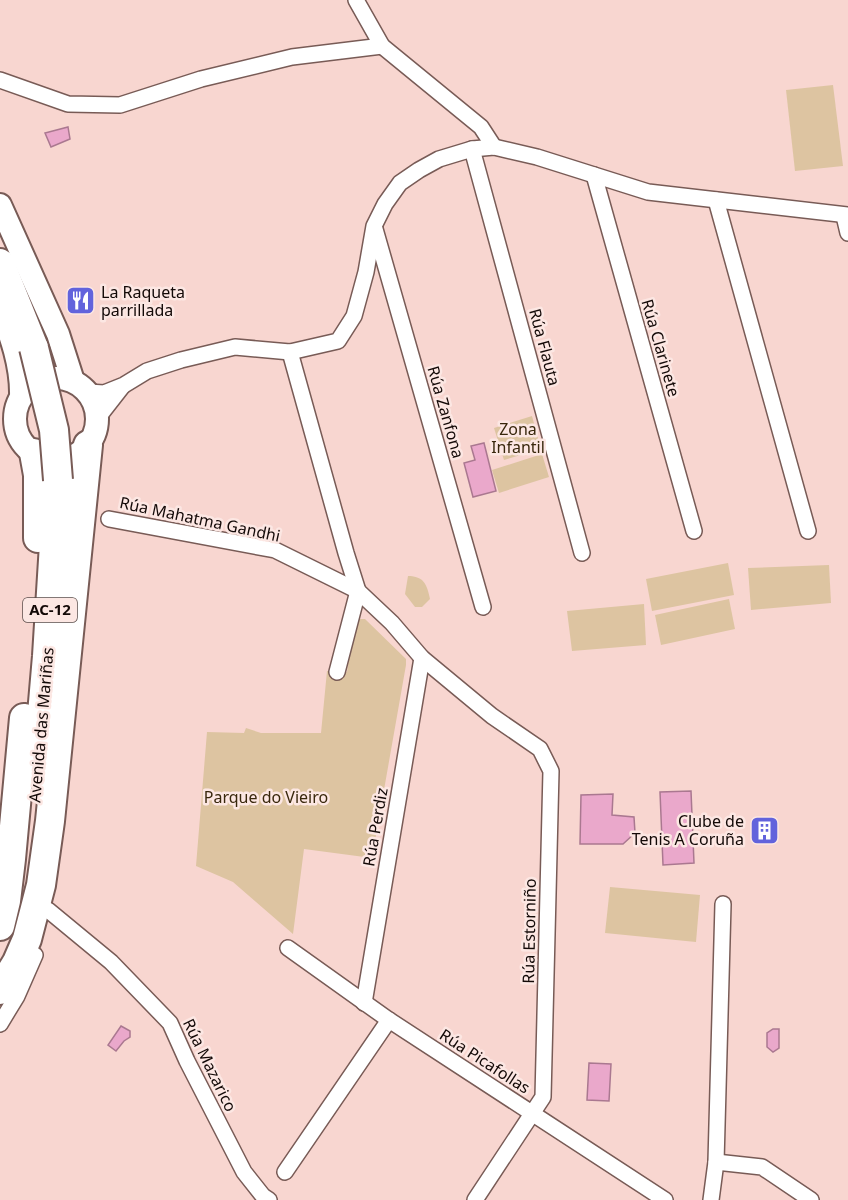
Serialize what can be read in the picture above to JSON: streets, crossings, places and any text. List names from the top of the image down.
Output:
{
  "streets": {
    "highway": ["AC-12", "Avenida das Mariñas"],
    "street": [
      "Rúa Flauta",
      "Rúa Clarinete",
      "Rúa Zanfona",
      "Rúa Mahatma Gandhi",
      "Rúa Perdiz",
      "Rúa Estorniño",
      "Rúa Picafollas",
      "Rúa Mazarico"
    ]
  },
  "crossings": [
    ["Rúa Mahatma Gandhi", "Rúa Perdiz"],
    ["Rúa Mahatma Gandhi", "Rúa Estorniño"],
    ["Avenida das Mariñas", "Rúa Mazarico"],
    ["Rúa Perdiz", "Rúa Picafollas"],
    ["Rúa Estorniño", "Rúa Picafollas"]
  ],
  "parks": ["Zona Infantil", "Parque do Vieiro"],
  "places": {
    "restaurant": ["La Raqueta parrillada"],
    "building": ["Clube de Tenis A Coruña"]
  }
}
